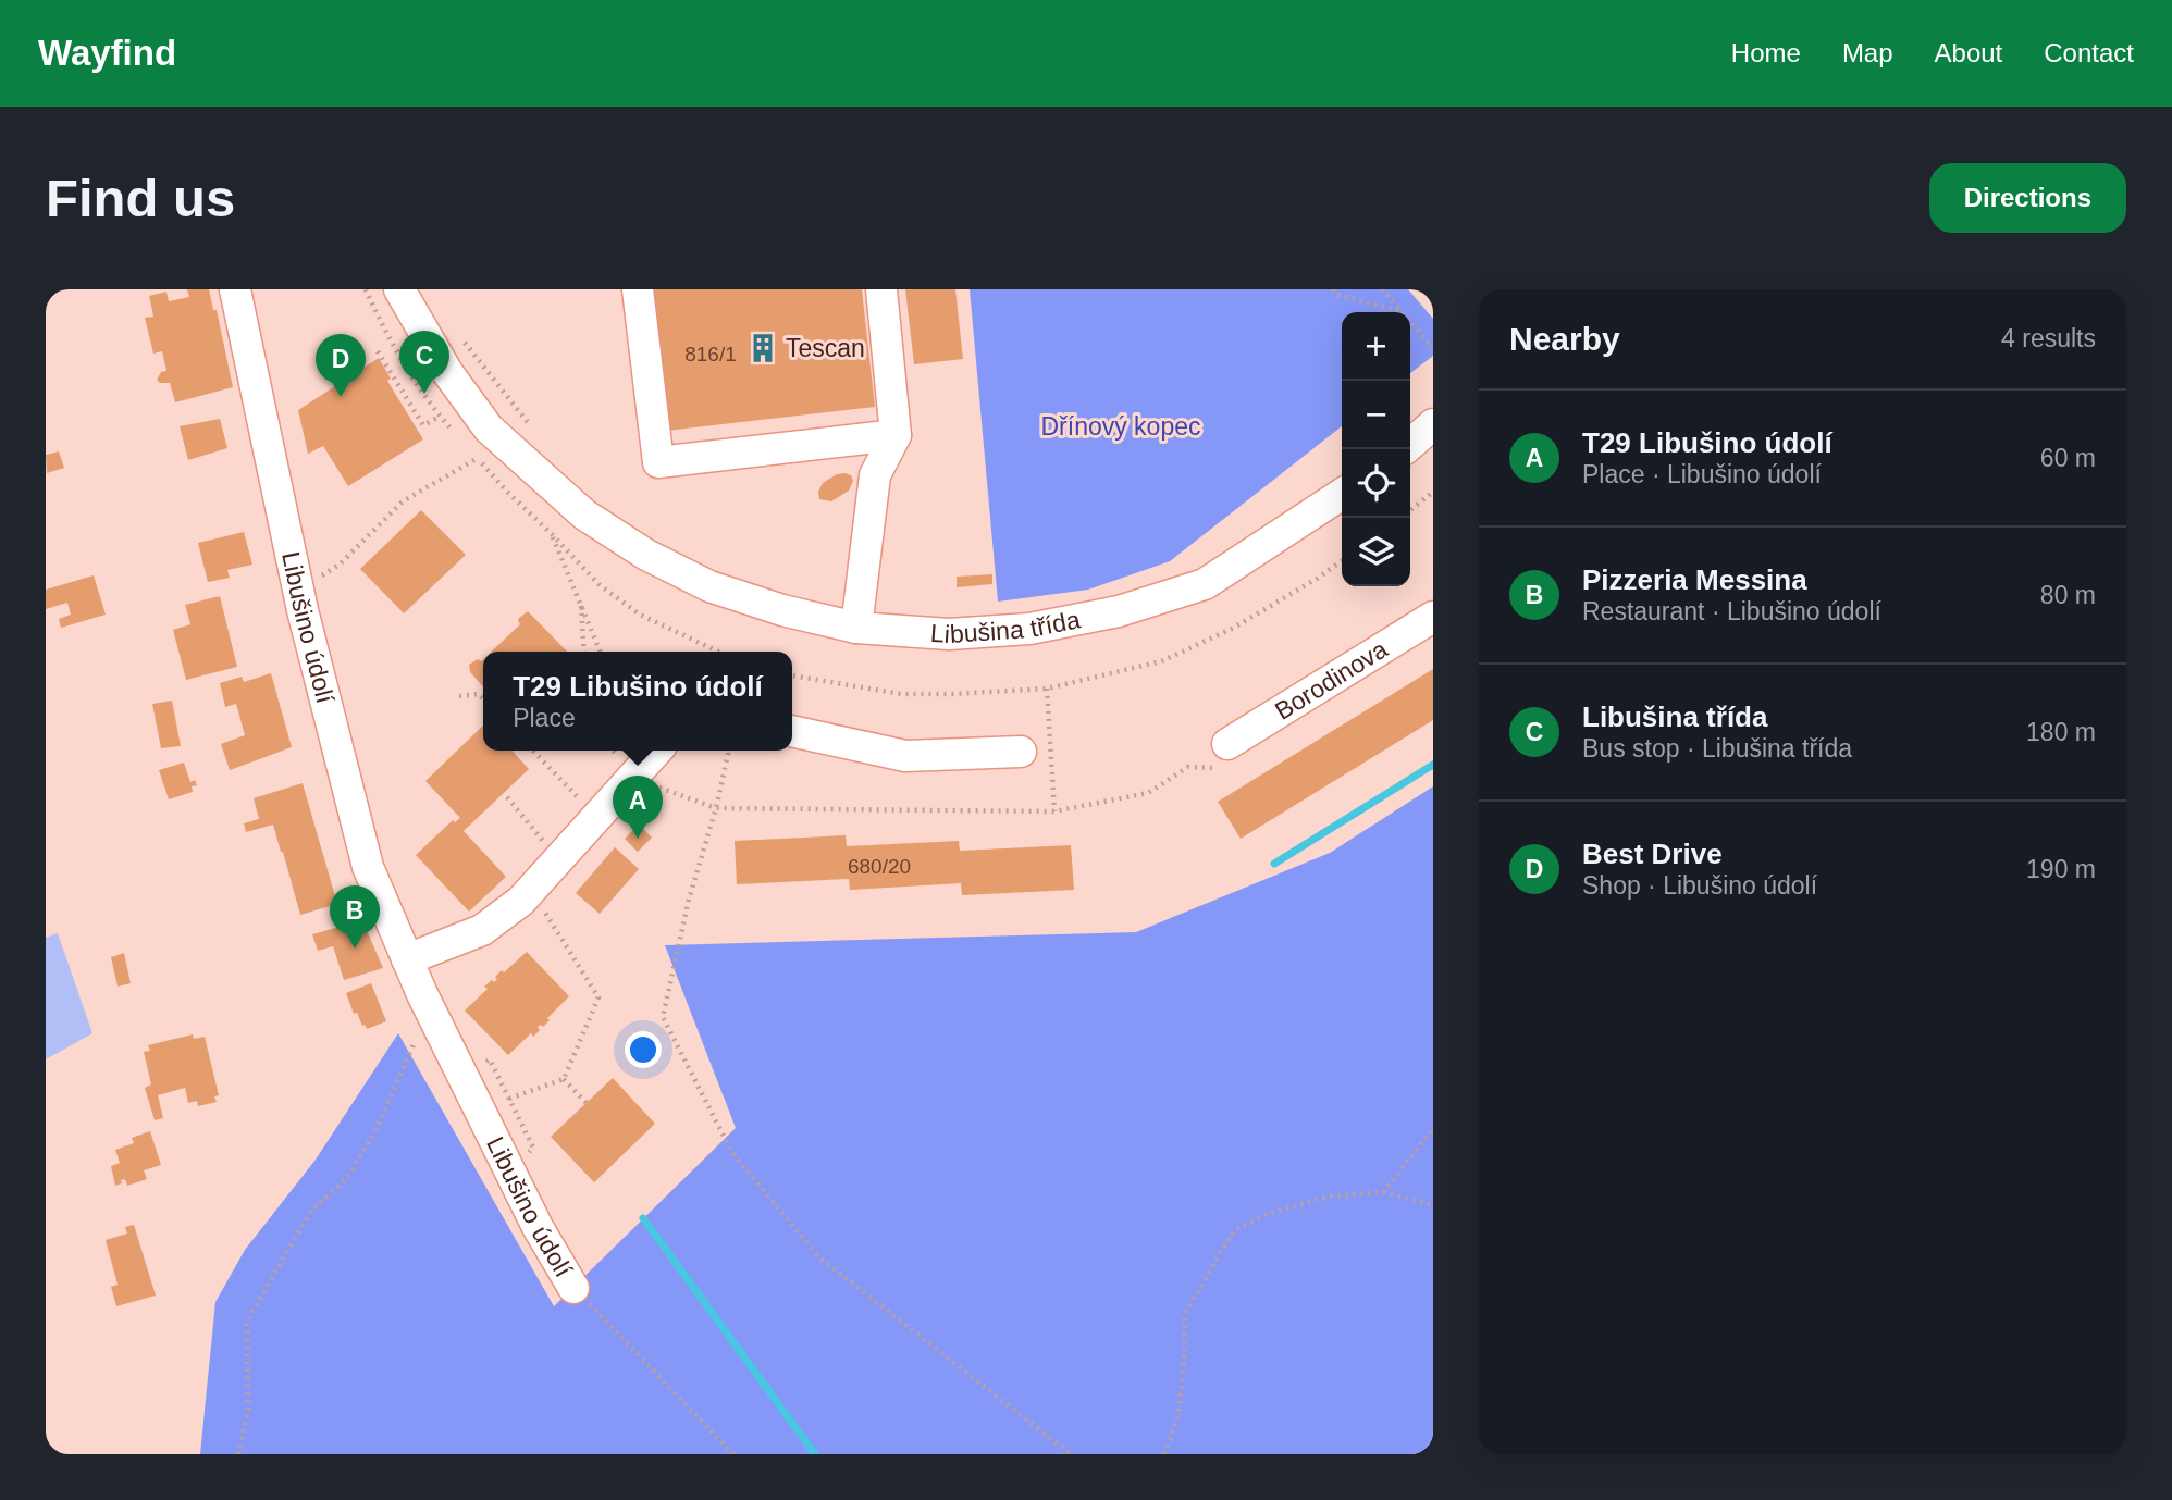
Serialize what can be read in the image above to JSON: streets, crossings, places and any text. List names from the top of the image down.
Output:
{
  "streets": {
    "street": ["Libušina třída", "Libušino údolí", "Borodinova"]
  },
  "parks": ["Dřínový kopec"],
  "places": {
    "building": ["Tescan"]
  },
  "house_numbers": ["816/1", "680/20"],
  "page": {
    "header": "Wayfind",
    "nav": [
      "Home",
      "Map",
      "About",
      "Contact"
    ],
    "buttons": "Directions",
    "title": "Find us",
    "heading": ["Nearby", "4 results"],
    "map_buttons": ["+", "−"],
    "pins": [
      "C",
      "D",
      "A",
      "B"
    ],
    "list": [
      {
        "mark": "A",
        "name": "T29 Libušino údolí",
        "note": "Place · Libušino údolí",
        "value": "60 m"
      },
      {
        "mark": "B",
        "name": "Pizzeria Messina",
        "note": "Restaurant · Libušino údolí",
        "value": "80 m"
      },
      {
        "mark": "C",
        "name": "Libušina třída",
        "note": "Bus stop · Libušina třída",
        "value": "180 m"
      },
      {
        "mark": "D",
        "name": "Best Drive",
        "note": "Shop · Libušino údolí",
        "value": "190 m"
      }
    ],
    "popup": ["T29 Libušino údolí", "Place"]
  }
}
